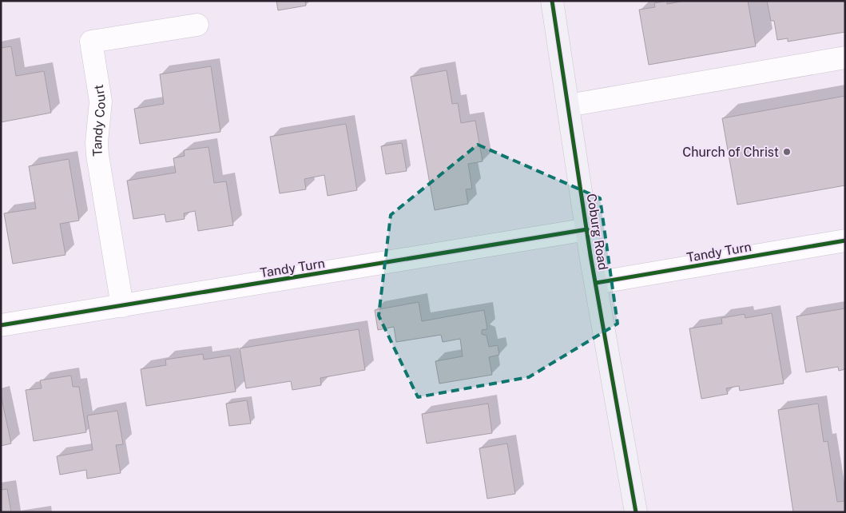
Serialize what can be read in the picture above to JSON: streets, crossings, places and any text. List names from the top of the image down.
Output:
{
  "streets": {
    "main road": ["Coburg Road"],
    "street": ["Tandy Court", "Tandy Turn"]
  },
  "crossings": [
    ["Tandy Court", "Tandy Turn"],
    ["Coburg Road", "Tandy Turn"]
  ],
  "places": ["Church of Christ"]
}
